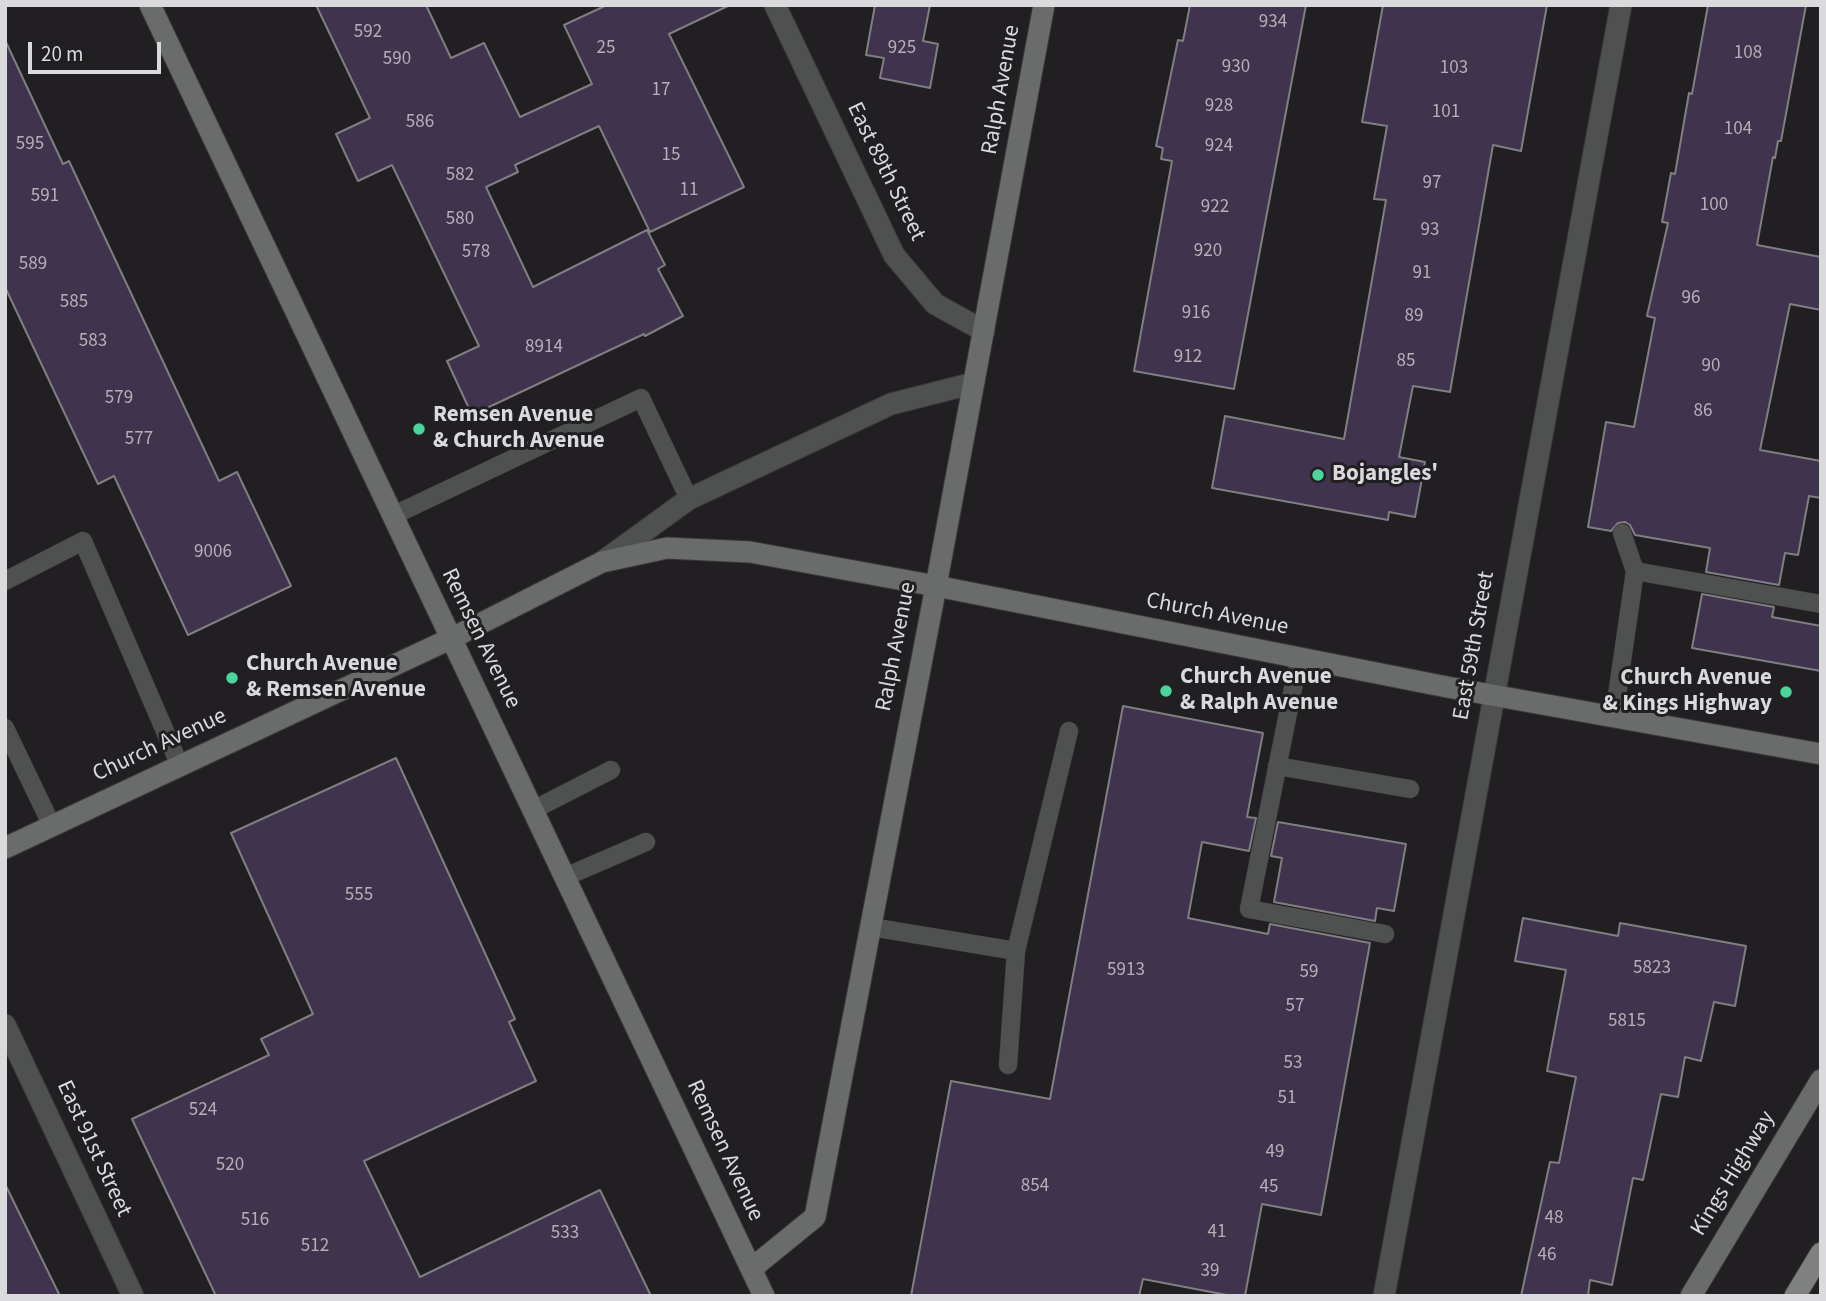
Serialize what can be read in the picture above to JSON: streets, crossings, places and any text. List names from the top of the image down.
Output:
{
  "streets": {
    "main road": [
      "Ralph Avenue",
      "Church Avenue",
      "Remsen Avenue",
      "Kings Highway"
    ],
    "street": ["East 89th Street", "East 59th Street", "East 91st Street"]
  },
  "crossings": [
    ["Ralph Avenue", "East 89th Street"],
    ["Ralph Avenue", "Church Avenue"],
    ["Ralph Avenue", "Remsen Avenue"],
    ["Church Avenue", "Remsen Avenue"],
    ["Church Avenue", "East 59th Street"]
  ],
  "places": [
    "Remsen Avenue & Church Avenue",
    "Bojangles'",
    "Church Avenue & Remsen Avenue",
    "Church Avenue & Ralph Avenue",
    "Church Avenue & Kings Highway"
  ],
  "house_numbers": [
    "934",
    "592",
    "25",
    "925",
    "108",
    "590",
    "930",
    "103",
    "17",
    "928",
    "101",
    "586",
    "104",
    "595",
    "924",
    "15",
    "582",
    "97",
    "11",
    "591",
    "100",
    "922",
    "580",
    "93",
    "920",
    "578",
    "589",
    "91",
    "96",
    "585",
    "916",
    "89",
    "583",
    "8914",
    "912",
    "85",
    "90",
    "579",
    "86",
    "577",
    "9006",
    "555",
    "5823",
    "5913",
    "59",
    "57",
    "5815",
    "53",
    "51",
    "524",
    "49",
    "520",
    "854",
    "45",
    "48",
    "516",
    "41",
    "533",
    "512",
    "46",
    "39"
  ],
  "scale_bar": "20 m"
}
